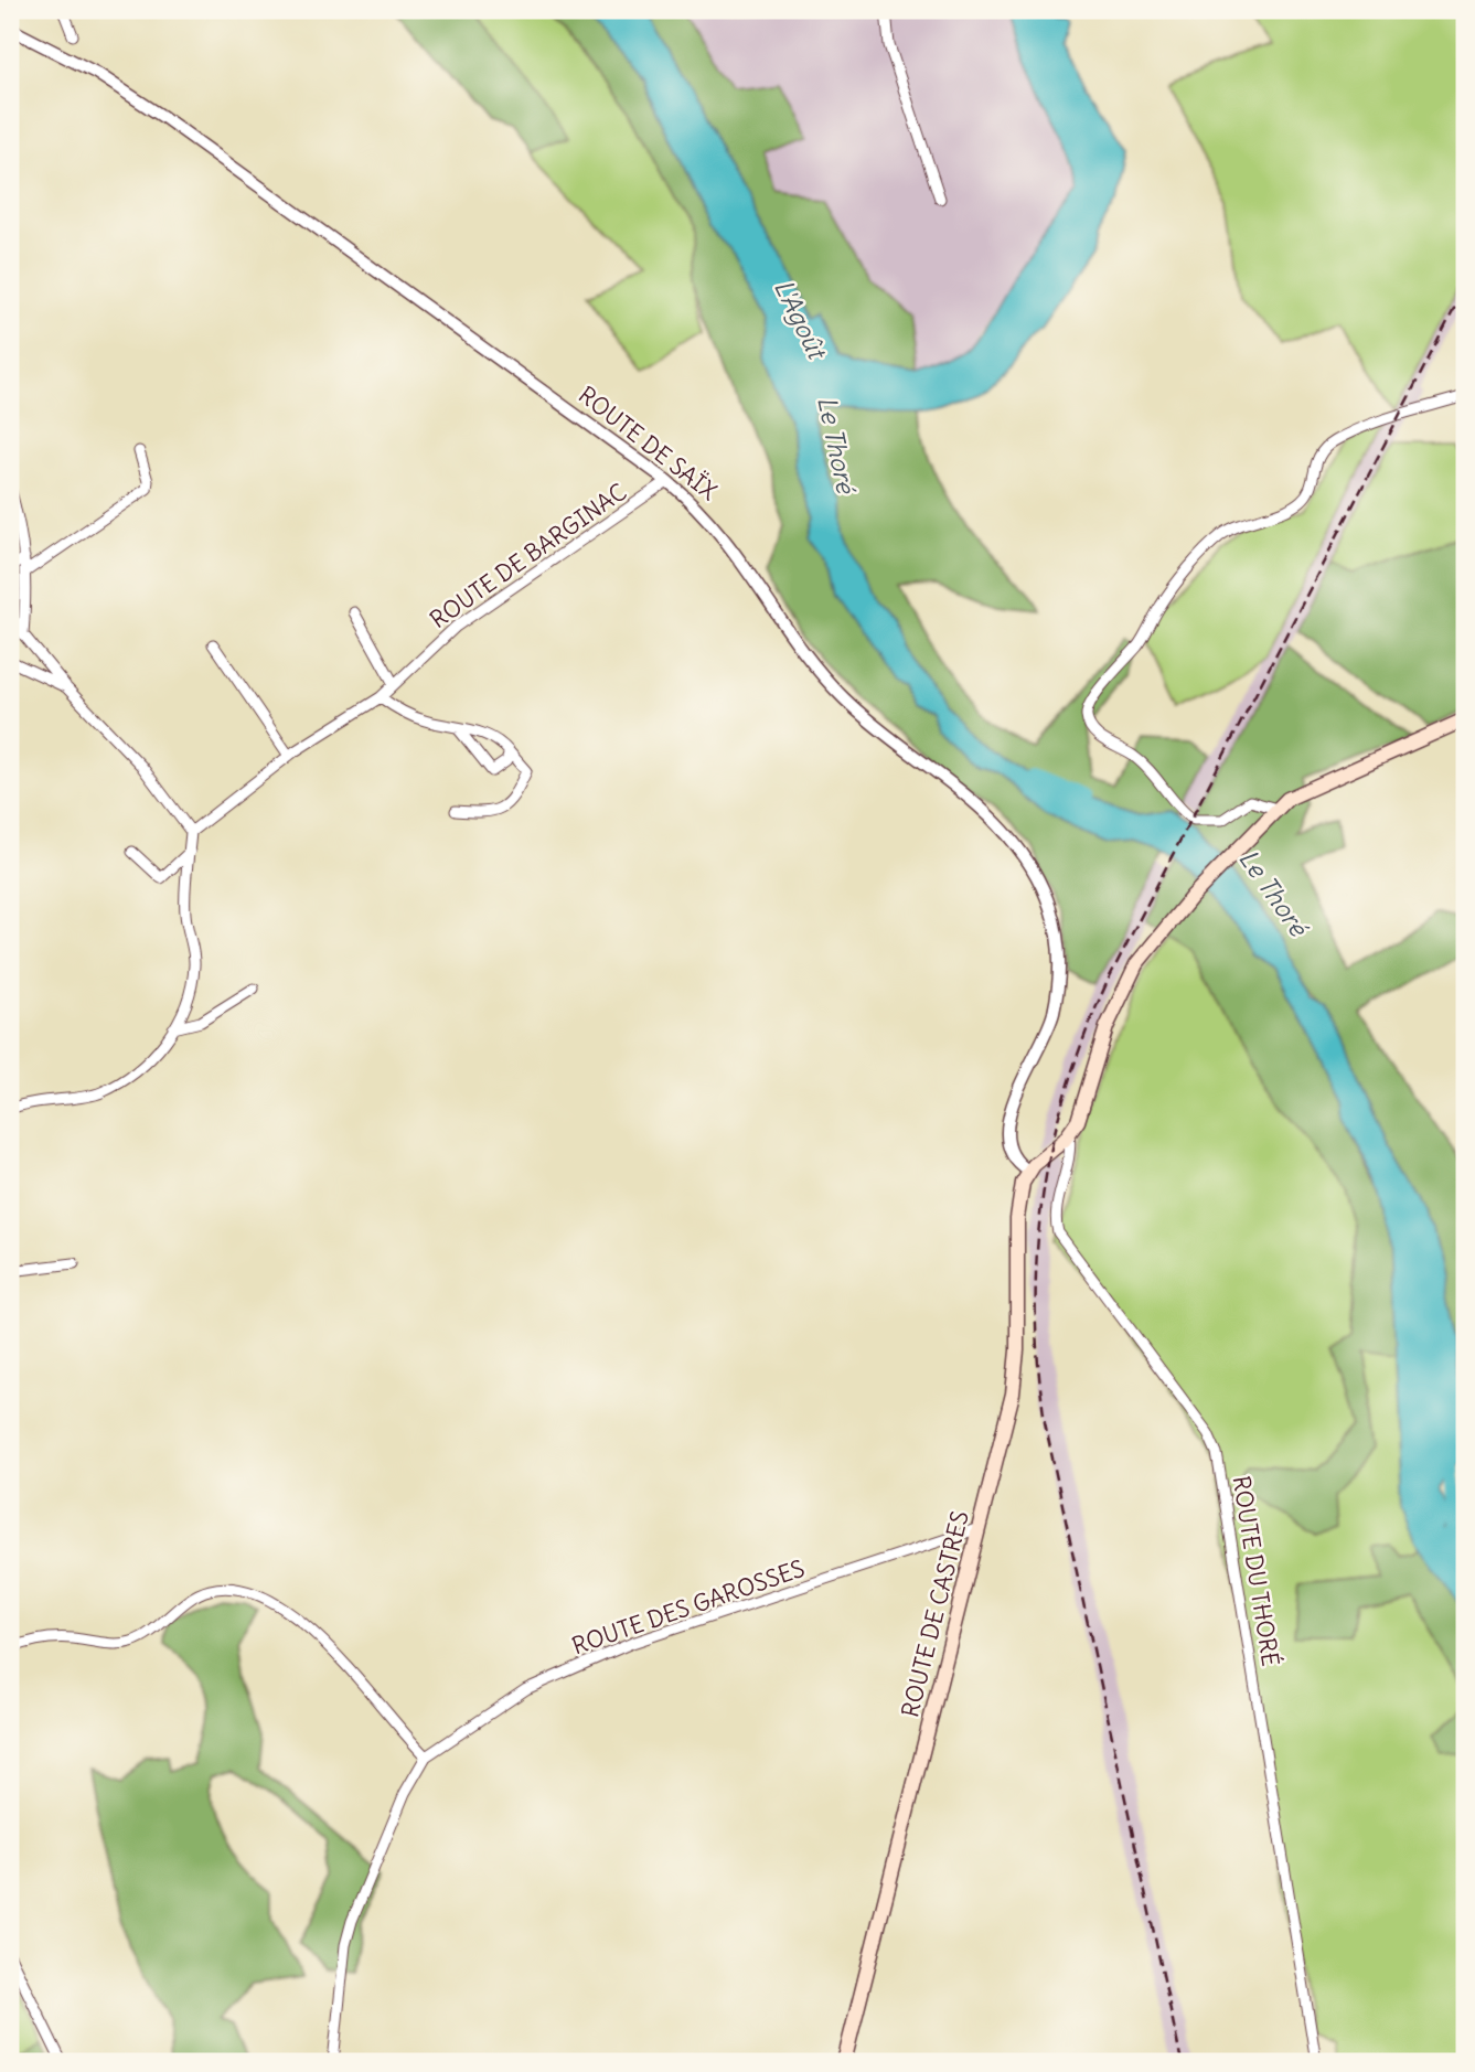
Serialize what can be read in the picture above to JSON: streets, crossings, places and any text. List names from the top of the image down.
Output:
{
  "streets": {
    "main road": ["ROUTE DE CASTRES"],
    "street": [
      "ROUTE DE SAÏX",
      "ROUTE DE BARGINAC",
      "ROUTE DU THORÉ",
      "ROUTE DES GAROSSES"
    ]
  },
  "crossings": [
    ["ROUTE DE SAÏX", "ROUTE DE BARGINAC"],
    ["ROUTE DE SAÏX", "ROUTE DE CASTRES"],
    ["ROUTE DES GAROSSES", "ROUTE DE CASTRES"]
  ],
  "water": ["L'Agoût", "Le Thoré"]
}
